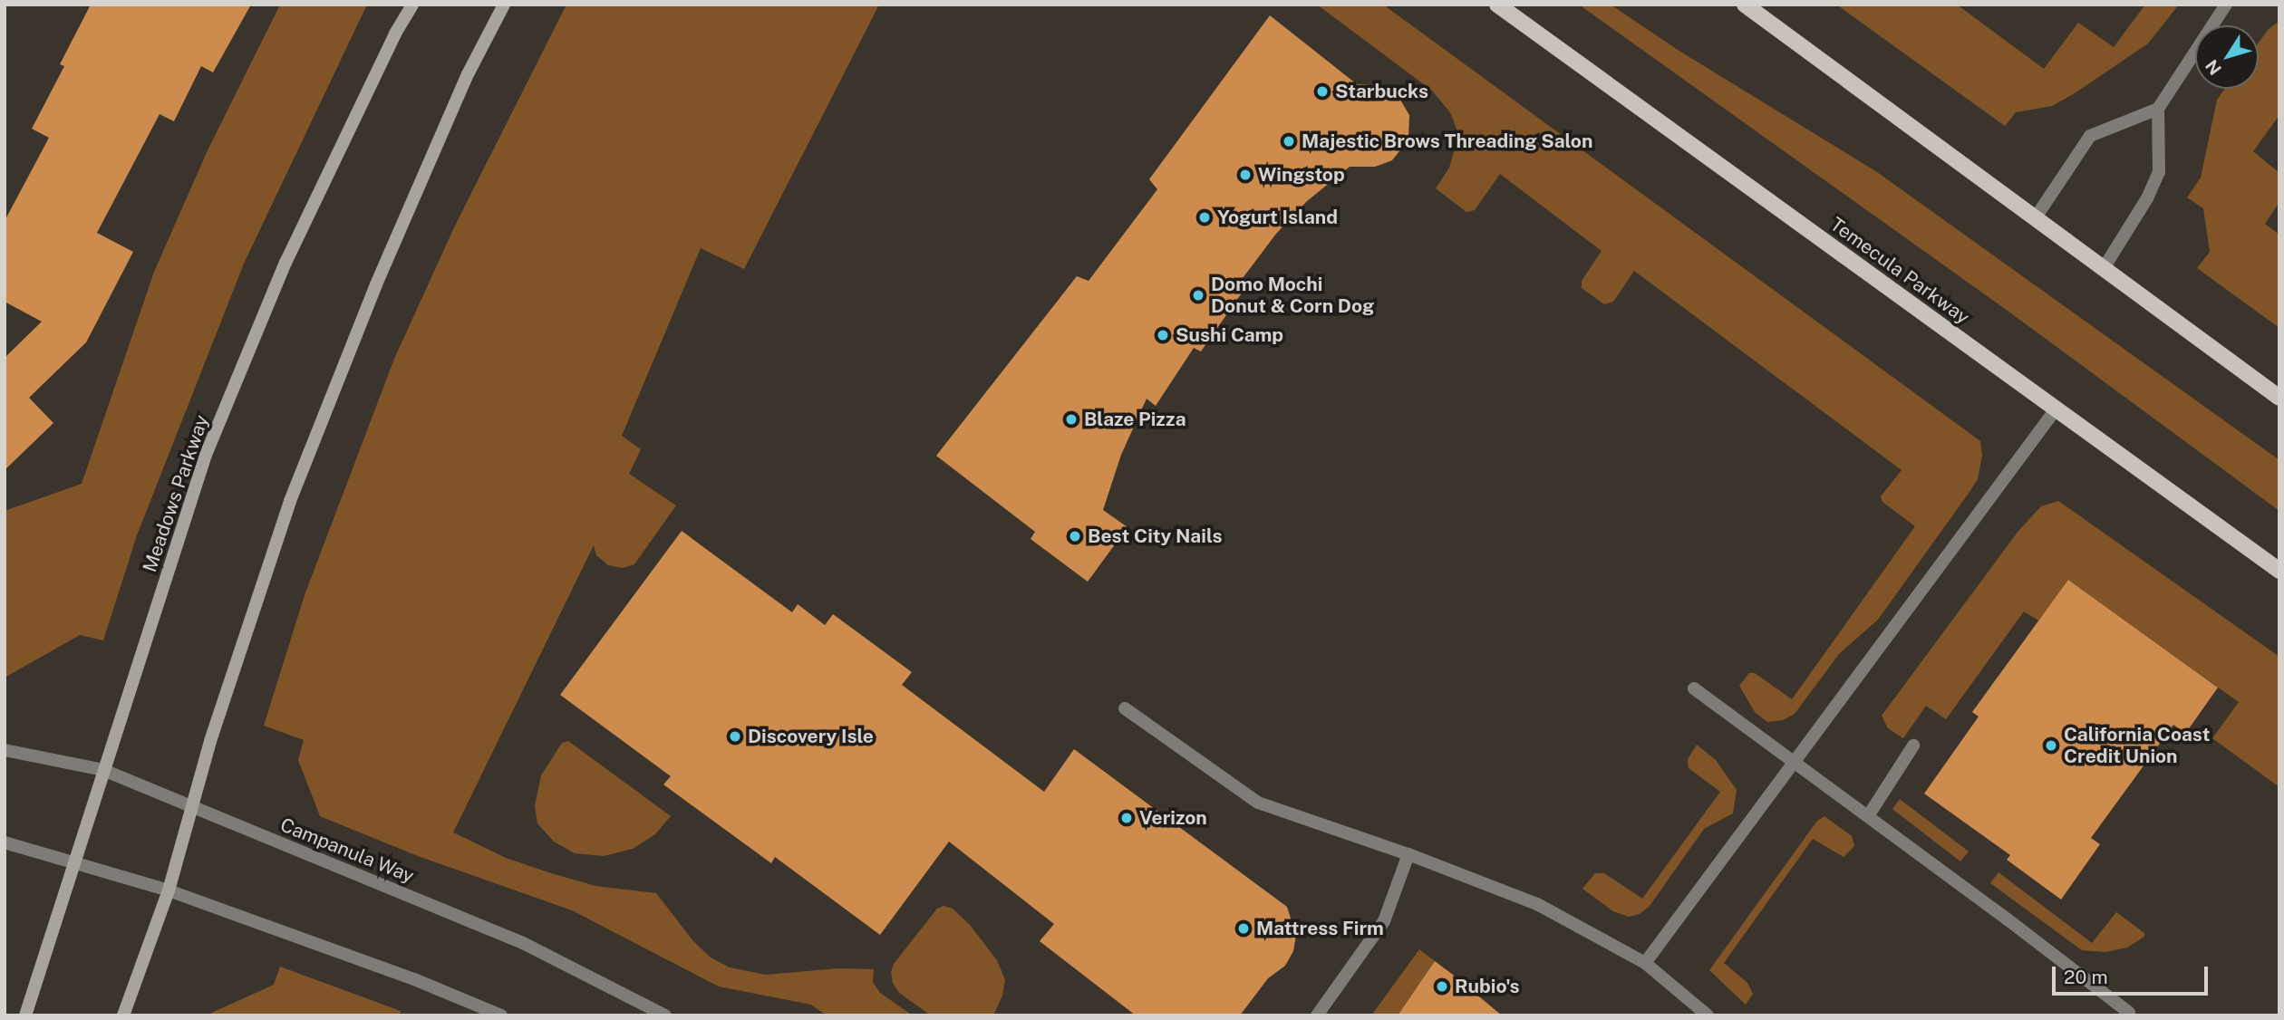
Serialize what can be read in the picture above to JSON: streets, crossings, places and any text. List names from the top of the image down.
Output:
{
  "streets": {
    "main road": ["Temecula Parkway", "Meadows Parkway"],
    "street": ["Campanula Way"]
  },
  "crossings": [
    ["Meadows Parkway", "Campanula Way"]
  ],
  "places": [
    "Starbucks",
    "Majestic Brows Threading Salon",
    "Wingstop",
    "Yogurt Island",
    "Domo Mochi Donut & Corn Dog",
    "Sushi Camp",
    "Blaze Pizza",
    "Best City Nails",
    "Discovery Isle",
    "California Coast Credit Union",
    "Verizon",
    "Mattress Firm",
    "Rubio's"
  ],
  "scale_bar": "20 m",
  "north": "bottom left"
}
